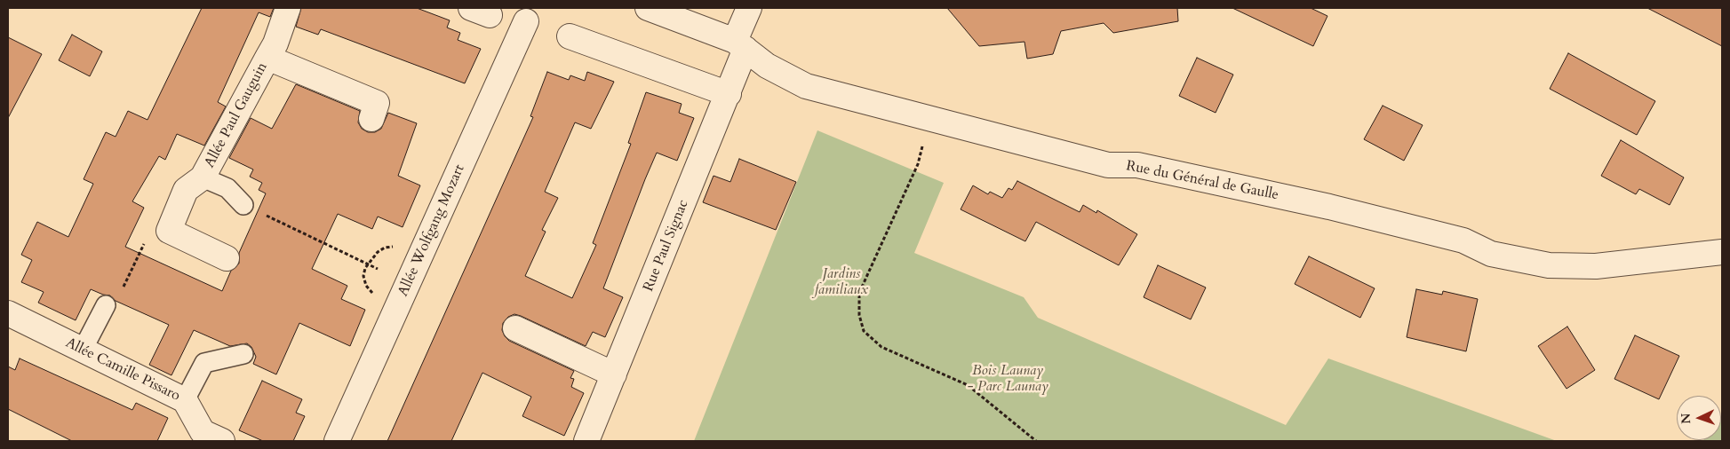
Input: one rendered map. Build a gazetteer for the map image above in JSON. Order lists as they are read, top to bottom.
{
  "streets": {
    "street": [
      "Allée Paul Gauguin",
      "Rue du Général de Gaulle",
      "Allée Wolfgang Mozart",
      "Rue Paul Signac",
      "Allée Camille Pissaro"
    ]
  },
  "crossings": [
    ["Rue du Général de Gaulle", "Rue Paul Signac"]
  ],
  "parks": ["Jardins familiaux", "Bois Launay - Parc Launay"],
  "north": "left"
}
